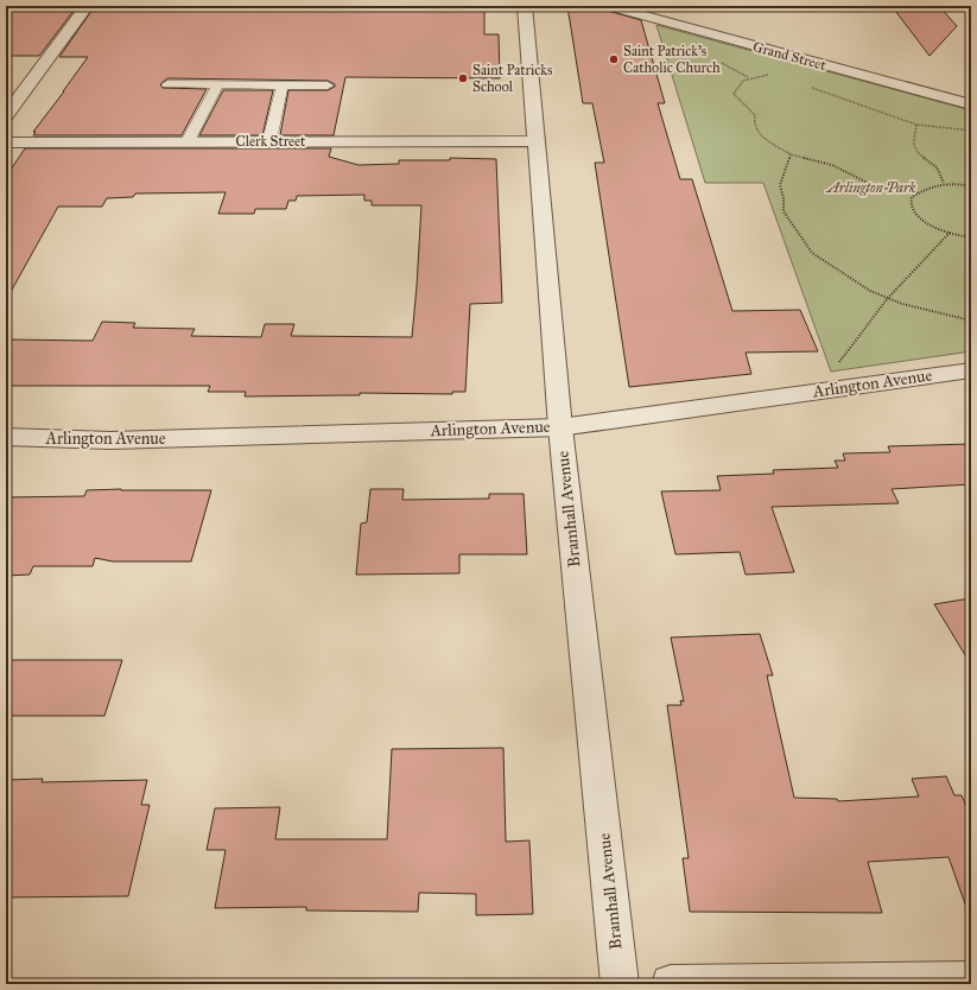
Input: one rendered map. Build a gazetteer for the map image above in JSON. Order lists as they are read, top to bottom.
{
  "streets": {
    "street": [
      "Grand Street",
      "Clerk Street",
      "Arlington Avenue",
      "Bramhall Avenue"
    ]
  },
  "crossings": [
    ["Clerk Street", "Bramhall Avenue"],
    ["Arlington Avenue", "Bramhall Avenue"]
  ],
  "parks": ["Arlington Park"],
  "places": ["Saint Patrick's Catholic Church", "Saint Patricks School"]
}
